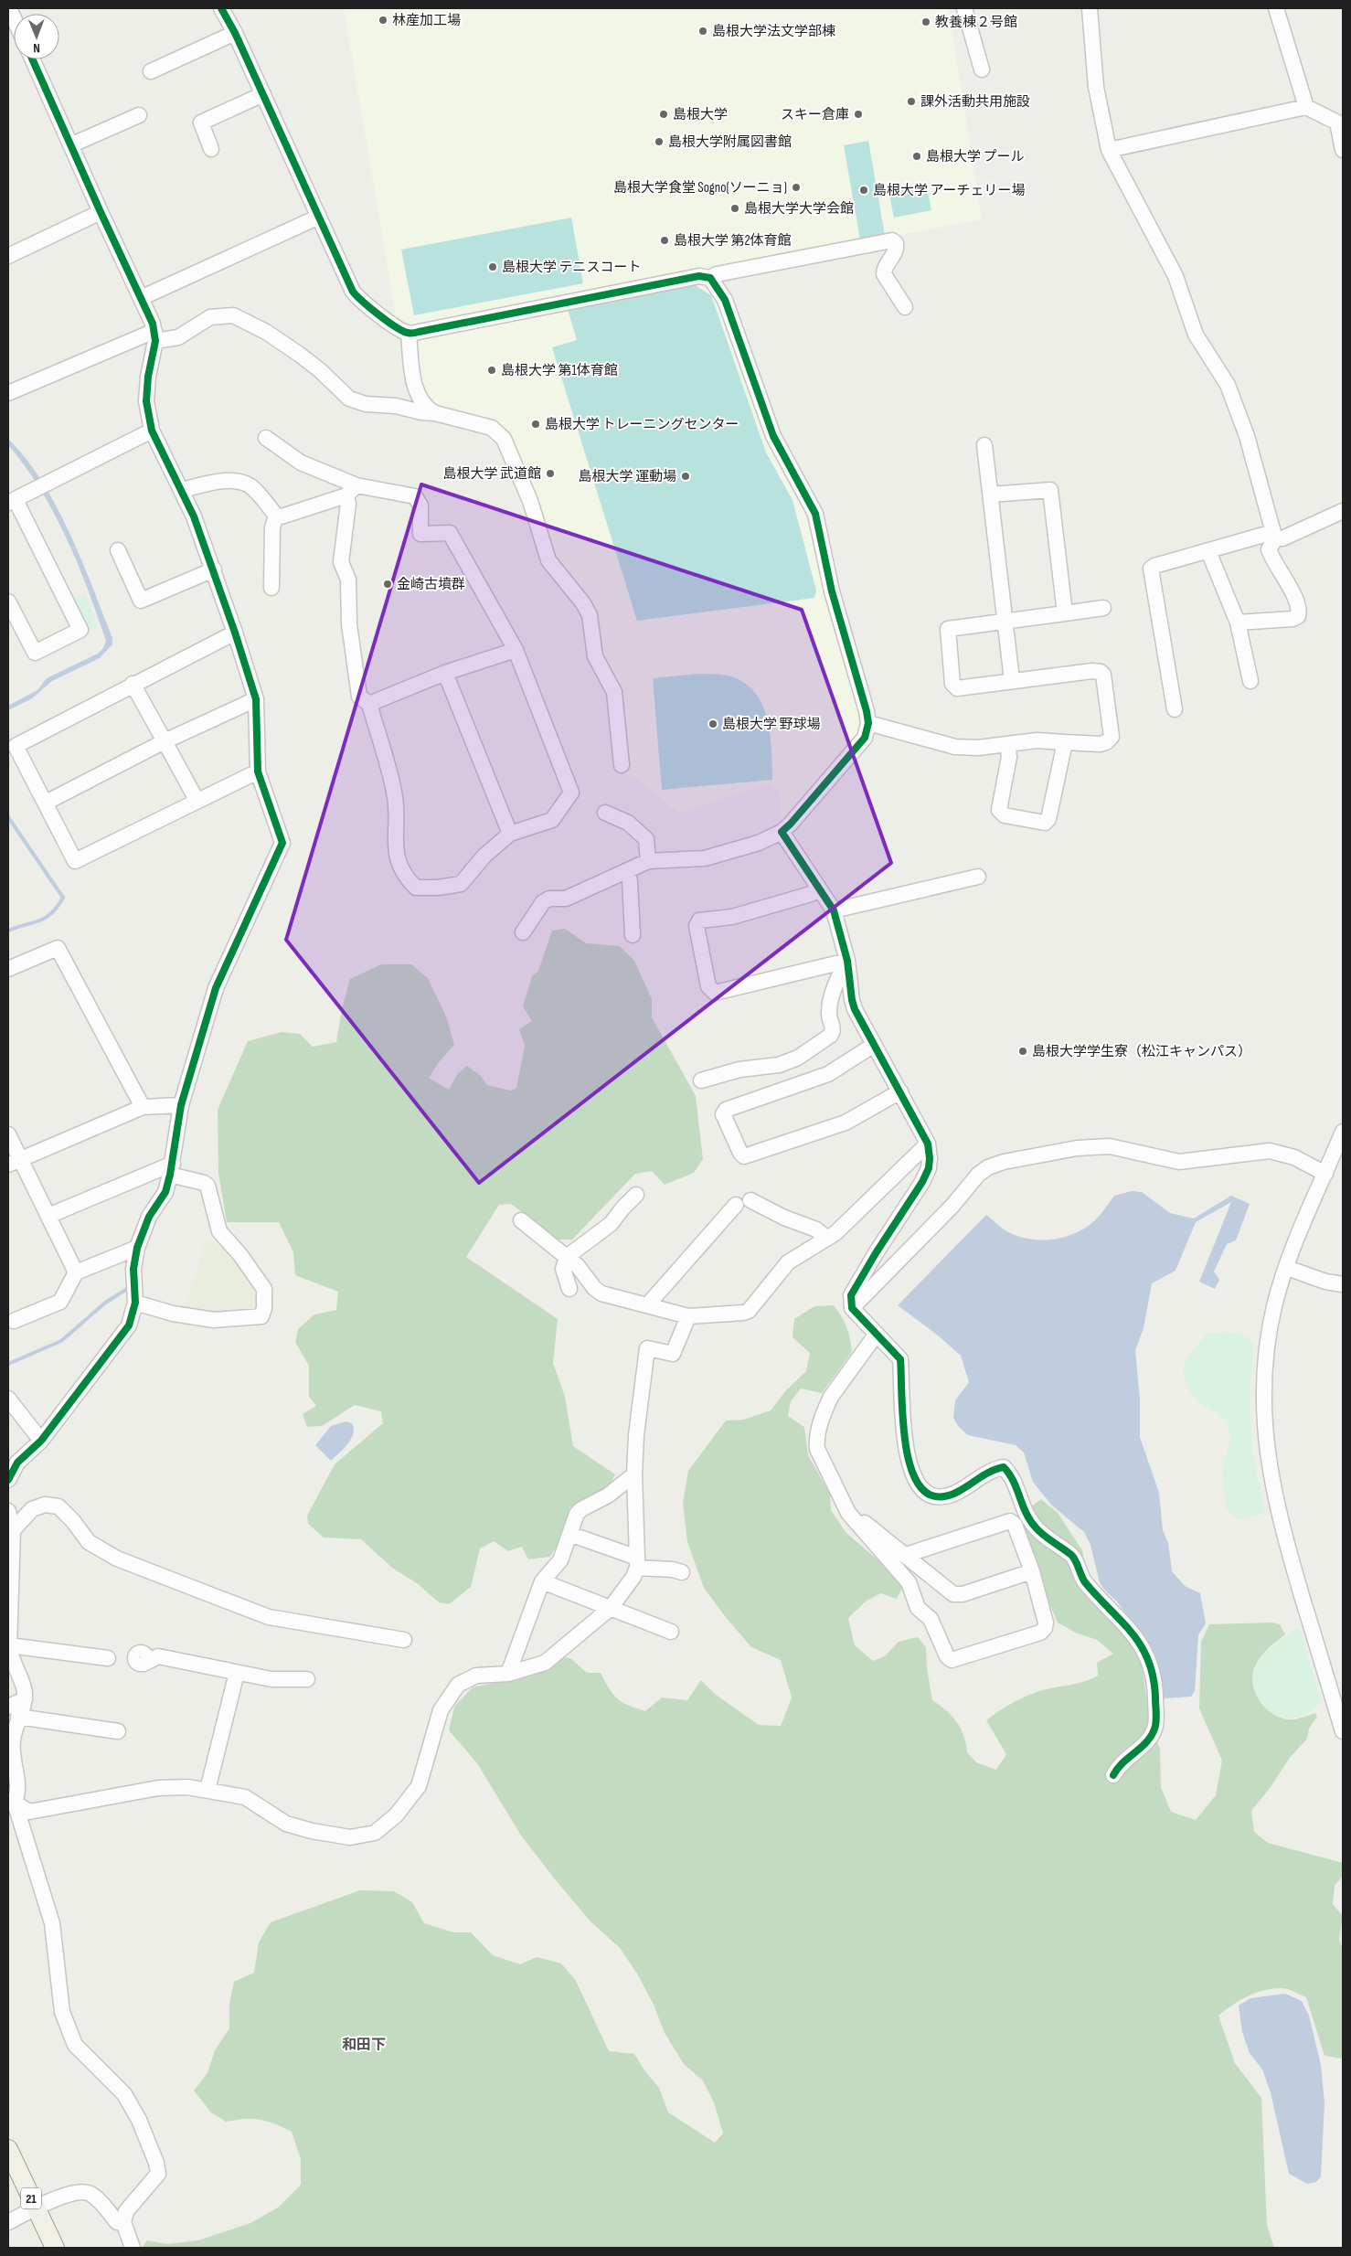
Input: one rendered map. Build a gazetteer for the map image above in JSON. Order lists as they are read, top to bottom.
{
  "streets": {
    "main road": ["21"]
  },
  "districts": ["和田下"],
  "places": [
    "林産加工場",
    "教養棟２号館",
    "島根大学法文学部棟",
    "課外活動共用施設",
    "島根大学",
    "スキー倉庫",
    "島根大学附属図書館",
    "島根大学 プール",
    "島根大学食堂 Sogno(ソーニョ)",
    "島根大学 アーチェリー場",
    "島根大学大学会館",
    "島根大学 第2体育館",
    "島根大学 テニスコート",
    "島根大学 第1体育館",
    "島根大学 トレーニングセンター",
    "島根大学 武道館",
    "島根大学 運動場",
    "金崎古墳群",
    "島根大学 野球場",
    "島根大学学生寮（松江キャンパス）"
  ],
  "north": "bottom"
}
